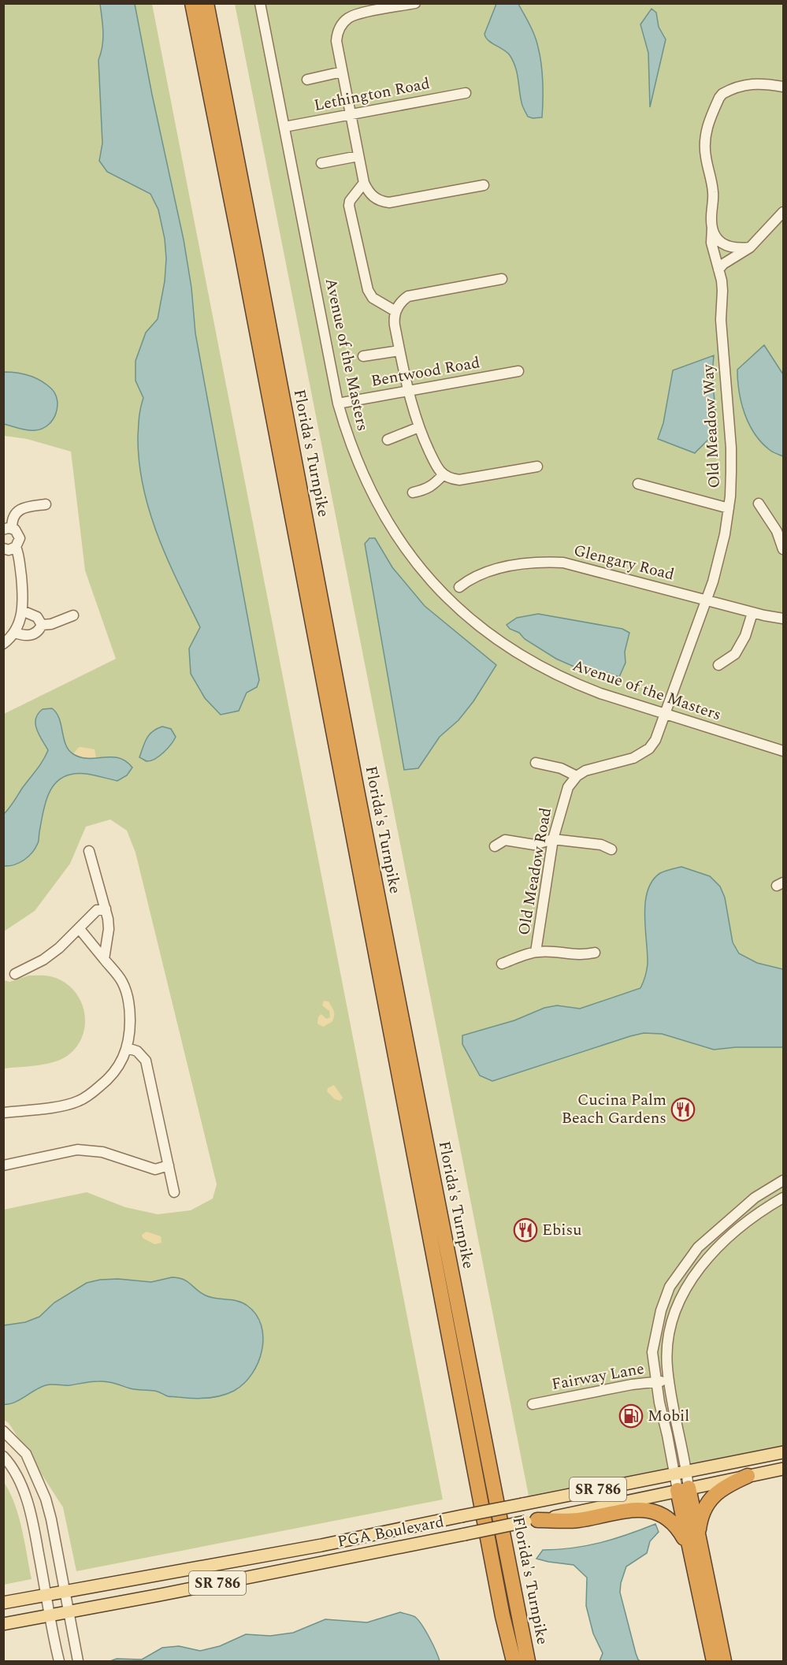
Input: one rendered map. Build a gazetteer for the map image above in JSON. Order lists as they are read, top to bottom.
{
  "streets": {
    "highway": ["Florida's Turnpike"],
    "main road": ["SR 786", "PGA Boulevard"],
    "street": [
      "Lethington Road",
      "Avenue of the Masters",
      "Bentwood Road",
      "Old Meadow Way",
      "Glengary Road",
      "Old Meadow Road",
      "Fairway Lane"
    ]
  },
  "crossings": [
    ["Lethington Road", "Avenue of the Masters"],
    ["Avenue of the Masters", "Bentwood Road"],
    ["Avenue of the Masters", "Old Meadow Way"],
    ["Old Meadow Way", "Glengary Road"]
  ],
  "places": {
    "restaurant": ["Cucina Palm Beach Gardens", "Ebisu"],
    "fuel station": ["Mobil"]
  }
}
